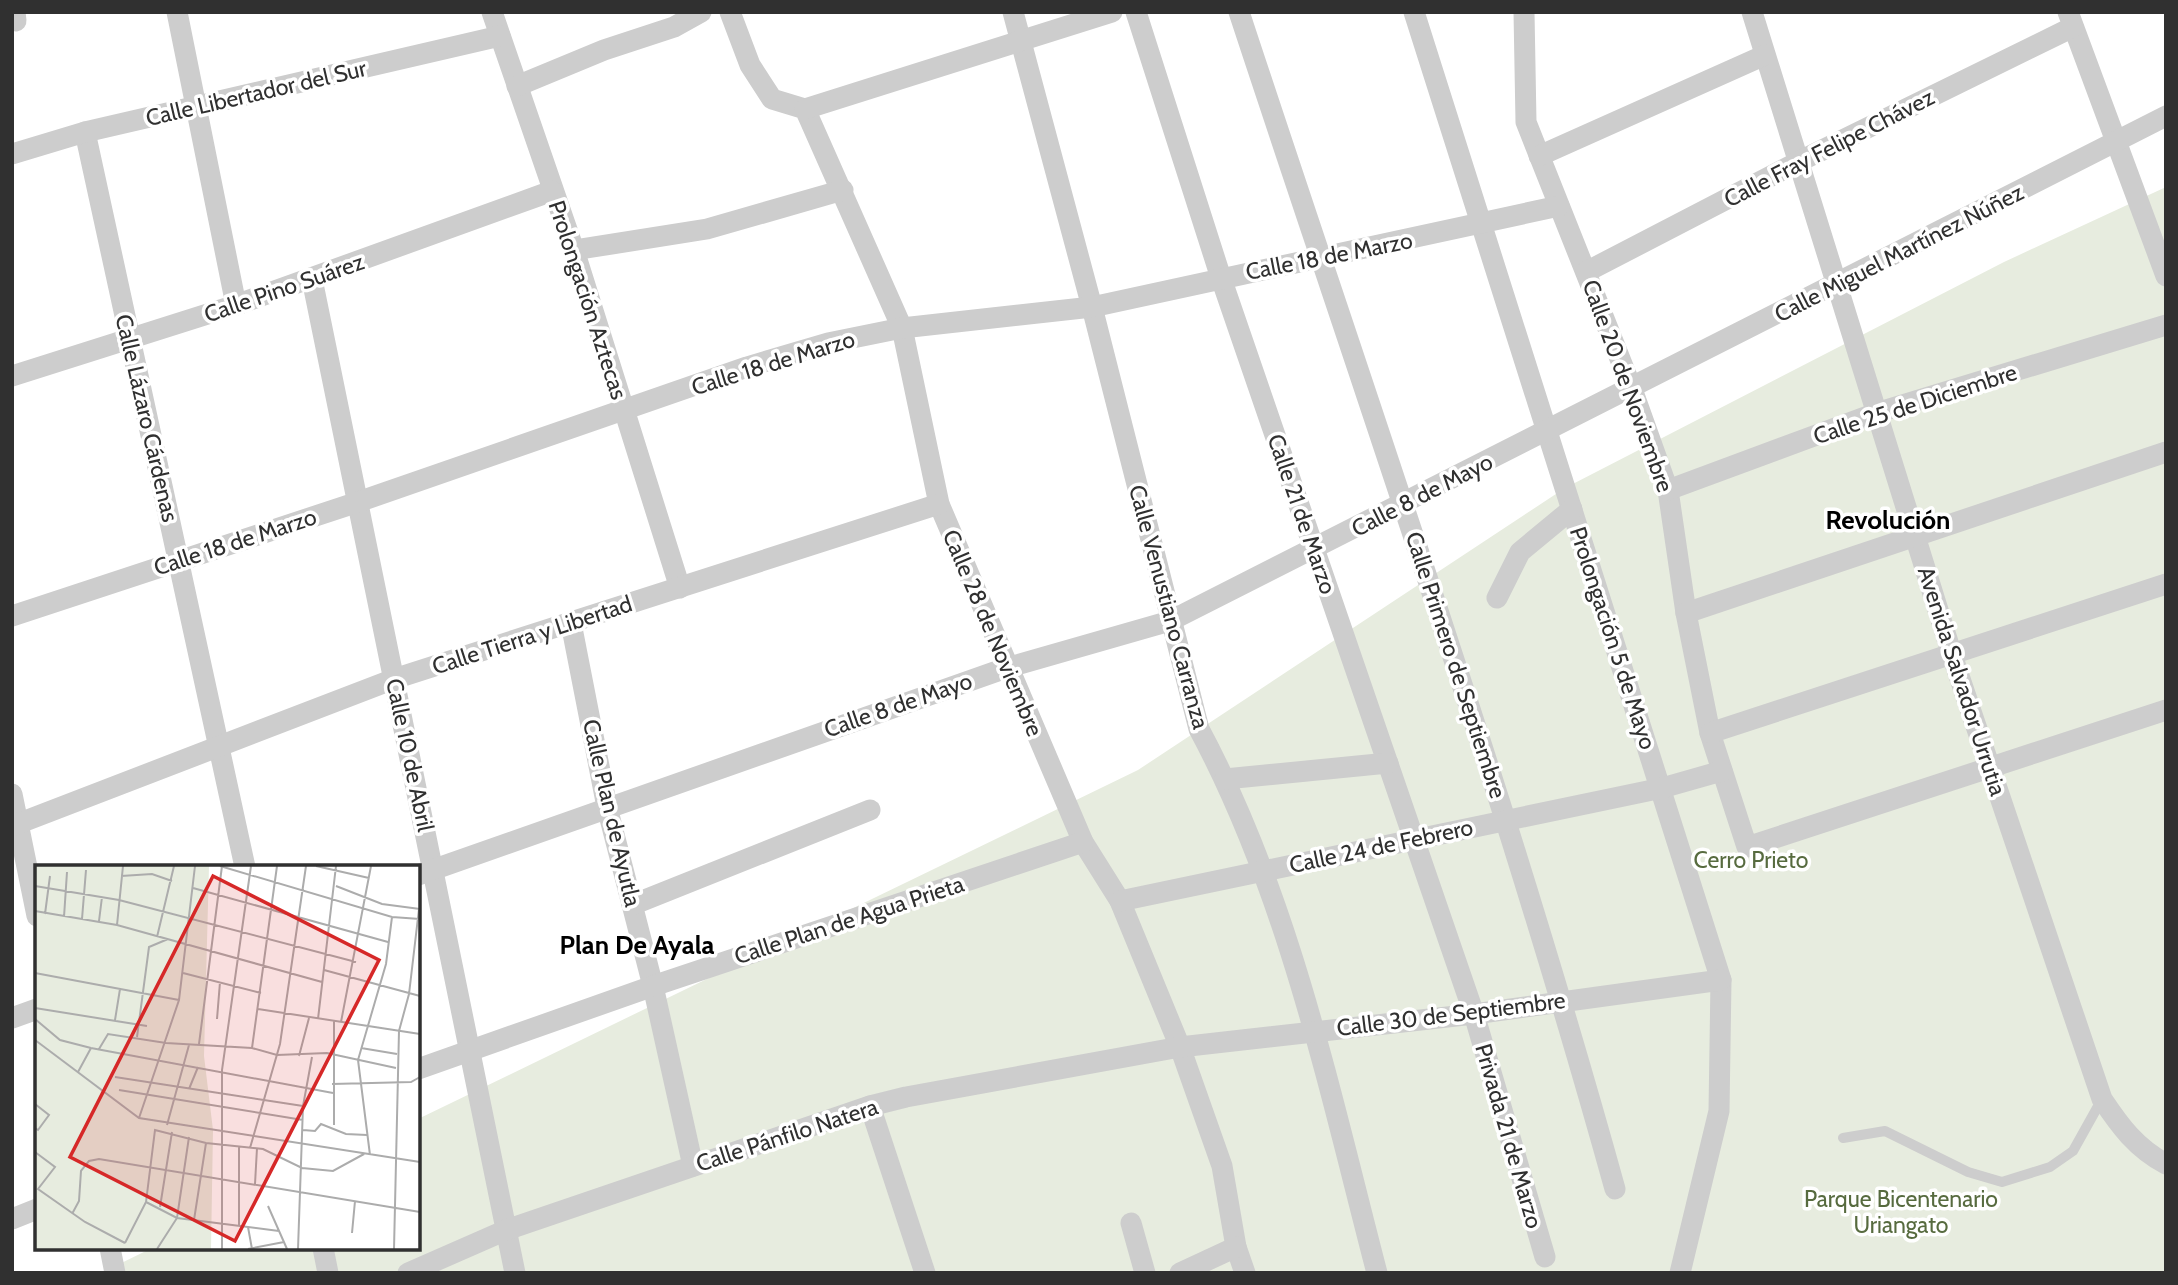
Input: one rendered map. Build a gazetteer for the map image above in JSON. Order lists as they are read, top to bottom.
{
  "streets": {
    "street": [
      "Calle Libertador del Sur",
      "Calle Fray Felipe Chávez",
      "Calle Miguel Martínez Núñez",
      "Calle 18 de Marzo",
      "Calle Pino Suárez",
      "Prolongación Aztecas",
      "Calle 20 de Noviembre",
      "Calle 25 de Diciembre",
      "Calle Lázaro Cárdenas",
      "Calle 8 de Mayo",
      "Calle 21 de Marzo",
      "Calle Venustiano Carranza",
      "Calle 28 de Noviembre",
      "Calle Tierra y Libertad",
      "Prolongación 5 de Mayo",
      "Calle Primero de Septiembre",
      "Avenida Salvador Urrutia",
      "Calle 10 de Abril",
      "Calle Plan de Ayutla",
      "Calle 24 de Febrero",
      "Calle Plan de Agua Prieta",
      "Calle 30 de Septiembre",
      "Calle Pánfilo Natera",
      "Privada 21 de Marzo"
    ]
  },
  "crossings": [
    ["Calle Libertador del Sur", "Prolongación Aztecas"],
    ["Calle Libertador del Sur", "Calle Lázaro Cárdenas"],
    ["Calle Fray Felipe Chávez", "Calle 20 de Noviembre"],
    ["Calle Fray Felipe Chávez", "Avenida Salvador Urrutia"],
    ["Calle Miguel Martínez Núñez", "Calle 20 de Noviembre"],
    ["Calle Miguel Martínez Núñez", "Calle 8 de Mayo"],
    ["Calle Miguel Martínez Núñez", "Avenida Salvador Urrutia"],
    ["Calle 18 de Marzo", "Prolongación Aztecas"],
    ["Calle 18 de Marzo", "Calle 20 de Noviembre"],
    ["Calle 18 de Marzo", "Calle Lázaro Cárdenas"],
    ["Calle 18 de Marzo", "Calle 21 de Marzo"],
    ["Calle 18 de Marzo", "Calle Venustiano Carranza"],
    ["Calle 18 de Marzo", "Calle 28 de Noviembre"],
    ["Calle 18 de Marzo", "Prolongación 5 de Mayo"],
    ["Calle 18 de Marzo", "Calle Primero de Septiembre"],
    ["Calle 18 de Marzo", "Calle 10 de Abril"],
    ["Calle Pino Suárez", "Prolongación Aztecas"],
    ["Calle Pino Suárez", "Calle Lázaro Cárdenas"],
    ["Calle Pino Suárez", "Calle 10 de Abril"],
    ["Prolongación Aztecas", "Calle Tierra y Libertad"],
    ["Calle 20 de Noviembre", "Calle 25 de Diciembre"],
    ["Calle 20 de Noviembre", "Calle 8 de Mayo"],
    ["Calle 20 de Noviembre", "Avenida Salvador Urrutia"],
    ["Calle 20 de Noviembre", "Calle 24 de Febrero"],
    ["Calle 25 de Diciembre", "Avenida Salvador Urrutia"],
    ["Calle Lázaro Cárdenas", "Calle Tierra y Libertad"],
    ["Calle 8 de Mayo", "Calle 21 de Marzo"],
    ["Calle 8 de Mayo", "Calle Venustiano Carranza"],
    ["Calle 8 de Mayo", "Calle 28 de Noviembre"],
    ["Calle 8 de Mayo", "Prolongación 5 de Mayo"],
    ["Calle 8 de Mayo", "Calle Primero de Septiembre"],
    ["Calle 8 de Mayo", "Calle 10 de Abril"],
    ["Calle 8 de Mayo", "Calle Plan de Ayutla"],
    ["Calle 21 de Marzo", "Calle 24 de Febrero"],
    ["Calle 21 de Marzo", "Calle 30 de Septiembre"],
    ["Calle 21 de Marzo", "Privada 21 de Marzo"],
    ["Calle Venustiano Carranza", "Calle 24 de Febrero"],
    ["Calle Venustiano Carranza", "Calle 30 de Septiembre"],
    ["Calle 28 de Noviembre", "Calle Tierra y Libertad"],
    ["Calle 28 de Noviembre", "Calle 24 de Febrero"],
    ["Calle 28 de Noviembre", "Calle Plan de Agua Prieta"],
    ["Calle 28 de Noviembre", "Calle 30 de Septiembre"],
    ["Calle 28 de Noviembre", "Calle Pánfilo Natera"],
    ["Calle Tierra y Libertad", "Calle 10 de Abril"],
    ["Calle Tierra y Libertad", "Calle Plan de Ayutla"],
    ["Prolongación 5 de Mayo", "Calle 24 de Febrero"],
    ["Prolongación 5 de Mayo", "Calle 30 de Septiembre"],
    ["Calle Primero de Septiembre", "Calle 24 de Febrero"],
    ["Calle Primero de Septiembre", "Calle 30 de Septiembre"],
    ["Calle 10 de Abril", "Calle Plan de Agua Prieta"],
    ["Calle 10 de Abril", "Calle Pánfilo Natera"],
    ["Calle Plan de Ayutla", "Calle Plan de Agua Prieta"],
    ["Calle Plan de Ayutla", "Calle Pánfilo Natera"],
    ["Calle 30 de Septiembre", "Calle Pánfilo Natera"],
    ["Calle 30 de Septiembre", "Privada 21 de Marzo"]
  ],
  "districts": ["Revolución", "Plan De Ayala"],
  "parks": ["Cerro Prieto", "Parque Bicentenario Uriangato"]
}
